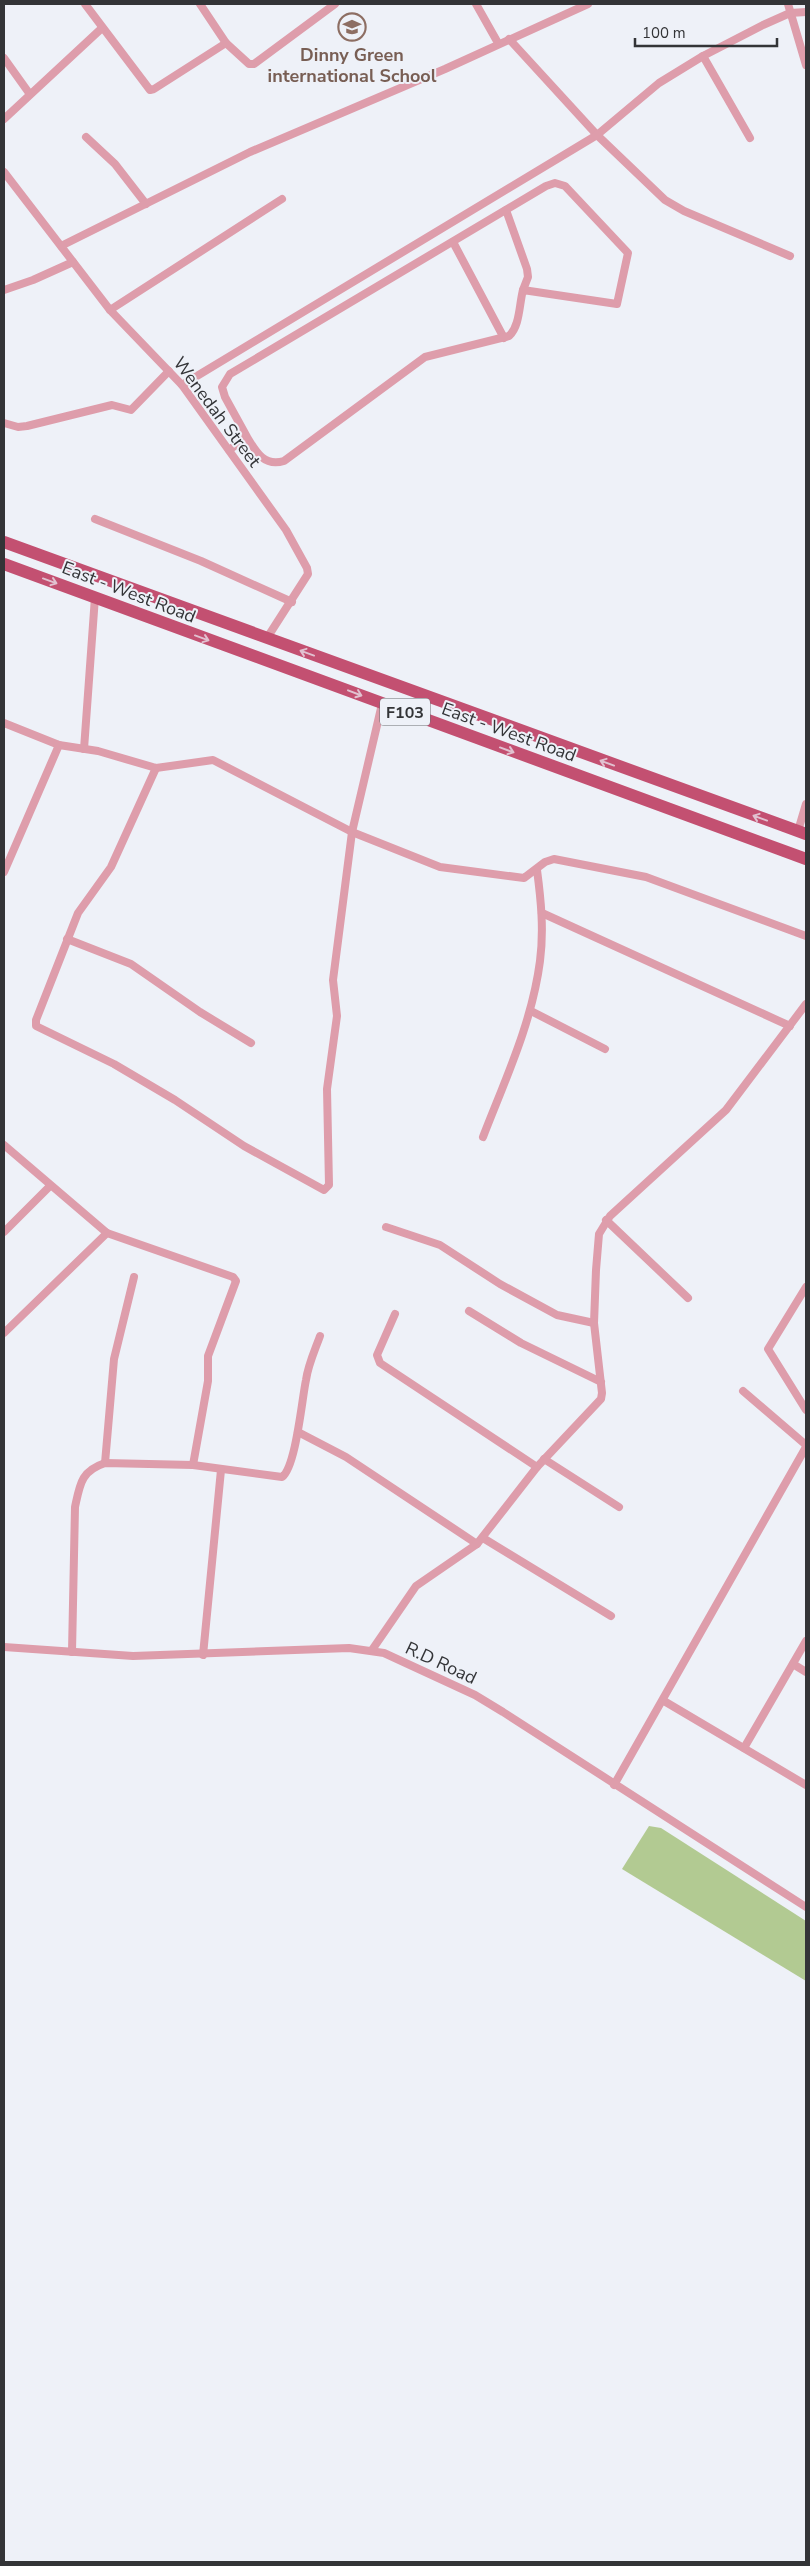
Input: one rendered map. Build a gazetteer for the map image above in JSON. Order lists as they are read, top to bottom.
{
  "streets": {
    "main road": ["East - West Road", "F103"],
    "street": ["Wenedah Street", "R.D Road"]
  },
  "crossings": [
    ["Wenedah Street", "East - West Road"]
  ],
  "places": {
    "school or university": ["Dinny Green international School"]
  },
  "scale_bar": "100 m"
}
